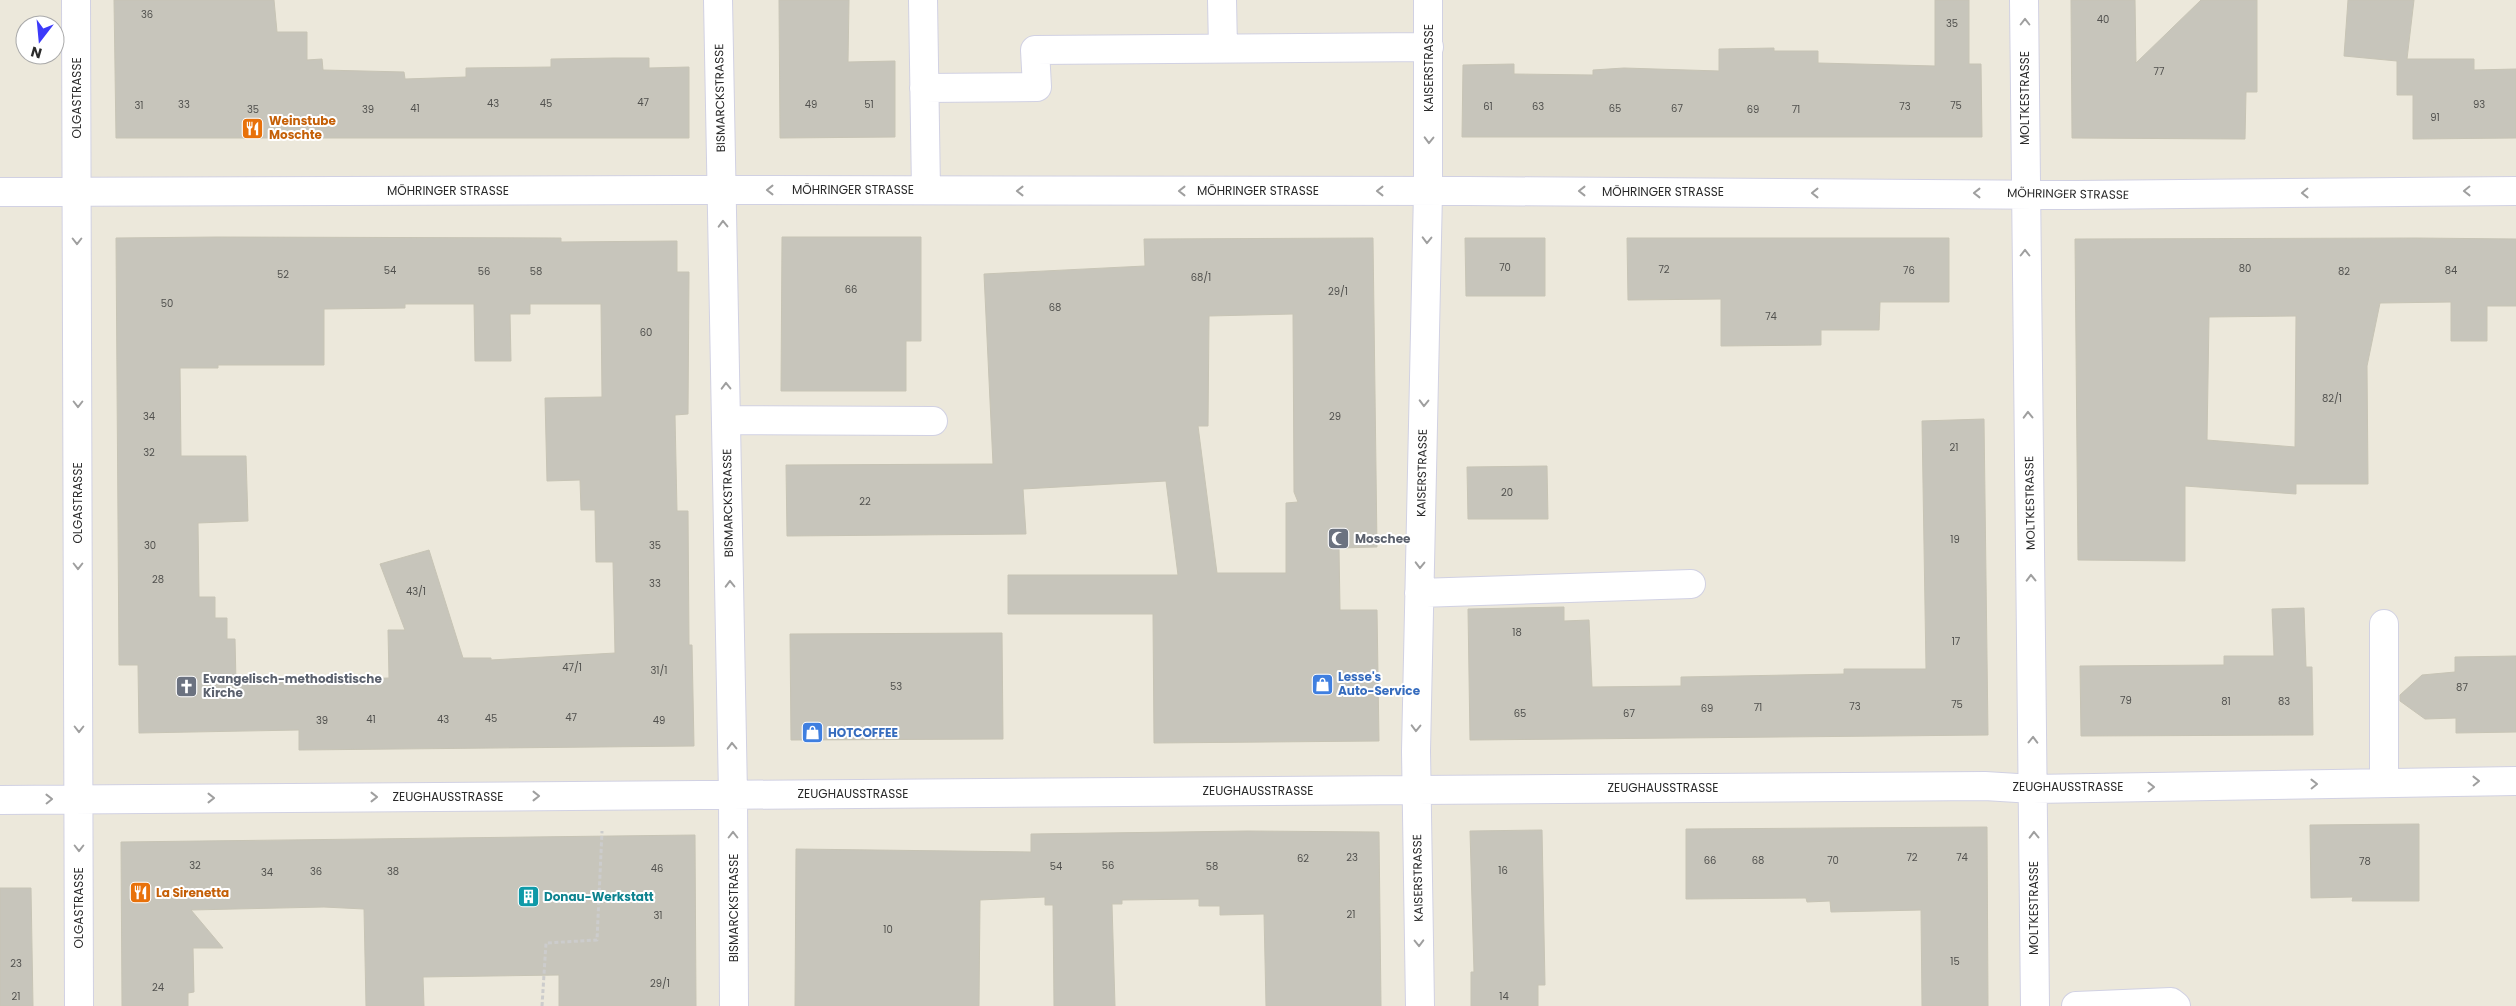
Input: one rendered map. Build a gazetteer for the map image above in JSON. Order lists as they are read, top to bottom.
{
  "streets": {
    "street": [
      "KAISERSTRASSE",
      "OLGASTRASSE",
      "BISMARCKSTRASSE",
      "MOLTKESTRASSE",
      "MÖHRINGER STRASSE",
      "ZEUGHAUSSTRASSE"
    ]
  },
  "crossings": [
    ["KAISERSTRASSE", "MÖHRINGER STRASSE"],
    ["KAISERSTRASSE", "ZEUGHAUSSTRASSE"],
    ["OLGASTRASSE", "MÖHRINGER STRASSE"],
    ["OLGASTRASSE", "ZEUGHAUSSTRASSE"],
    ["BISMARCKSTRASSE", "MÖHRINGER STRASSE"],
    ["BISMARCKSTRASSE", "ZEUGHAUSSTRASSE"],
    ["MOLTKESTRASSE", "MÖHRINGER STRASSE"],
    ["MOLTKESTRASSE", "ZEUGHAUSSTRASSE"]
  ],
  "one_way": [
    "KAISERSTRASSE",
    "OLGASTRASSE",
    "BISMARCKSTRASSE",
    "MOLTKESTRASSE",
    "MÖHRINGER STRASSE",
    "ZEUGHAUSSTRASSE"
  ],
  "places": {
    "restaurant": ["Weinstube Moschte", "La Sirenetta"],
    "mosque": ["Moschee"],
    "shop": ["Lesse's Auto-Service", "HOTCOFFEE"],
    "church": ["Evangelisch-methodistische Kirche"],
    "building": ["Donau-Werkstatt"]
  },
  "house_numbers": [
    "36",
    "40",
    "35",
    "77",
    "47",
    "43",
    "45",
    "33",
    "49",
    "51",
    "93",
    "31",
    "75",
    "61",
    "63",
    "73",
    "41",
    "65",
    "67",
    "35",
    "39",
    "69",
    "71",
    "91",
    "70",
    "80",
    "72",
    "54",
    "76",
    "84",
    "56",
    "58",
    "82",
    "52",
    "68/1",
    "66",
    "29/1",
    "50",
    "68",
    "74",
    "60",
    "82/1",
    "34",
    "29",
    "21",
    "32",
    "20",
    "22",
    "19",
    "30",
    "35",
    "28",
    "33",
    "43/1",
    "18",
    "17",
    "47/1",
    "31/1",
    "53",
    "87",
    "79",
    "81",
    "83",
    "75",
    "73",
    "71",
    "69",
    "65",
    "67",
    "47",
    "45",
    "41",
    "43",
    "39",
    "49",
    "23",
    "72",
    "74",
    "62",
    "66",
    "68",
    "70",
    "78",
    "32",
    "56",
    "54",
    "58",
    "46",
    "16",
    "36",
    "38",
    "34",
    "21",
    "31",
    "10",
    "15",
    "23",
    "29/1",
    "24",
    "21",
    "14"
  ],
  "north": "bottom"
}
